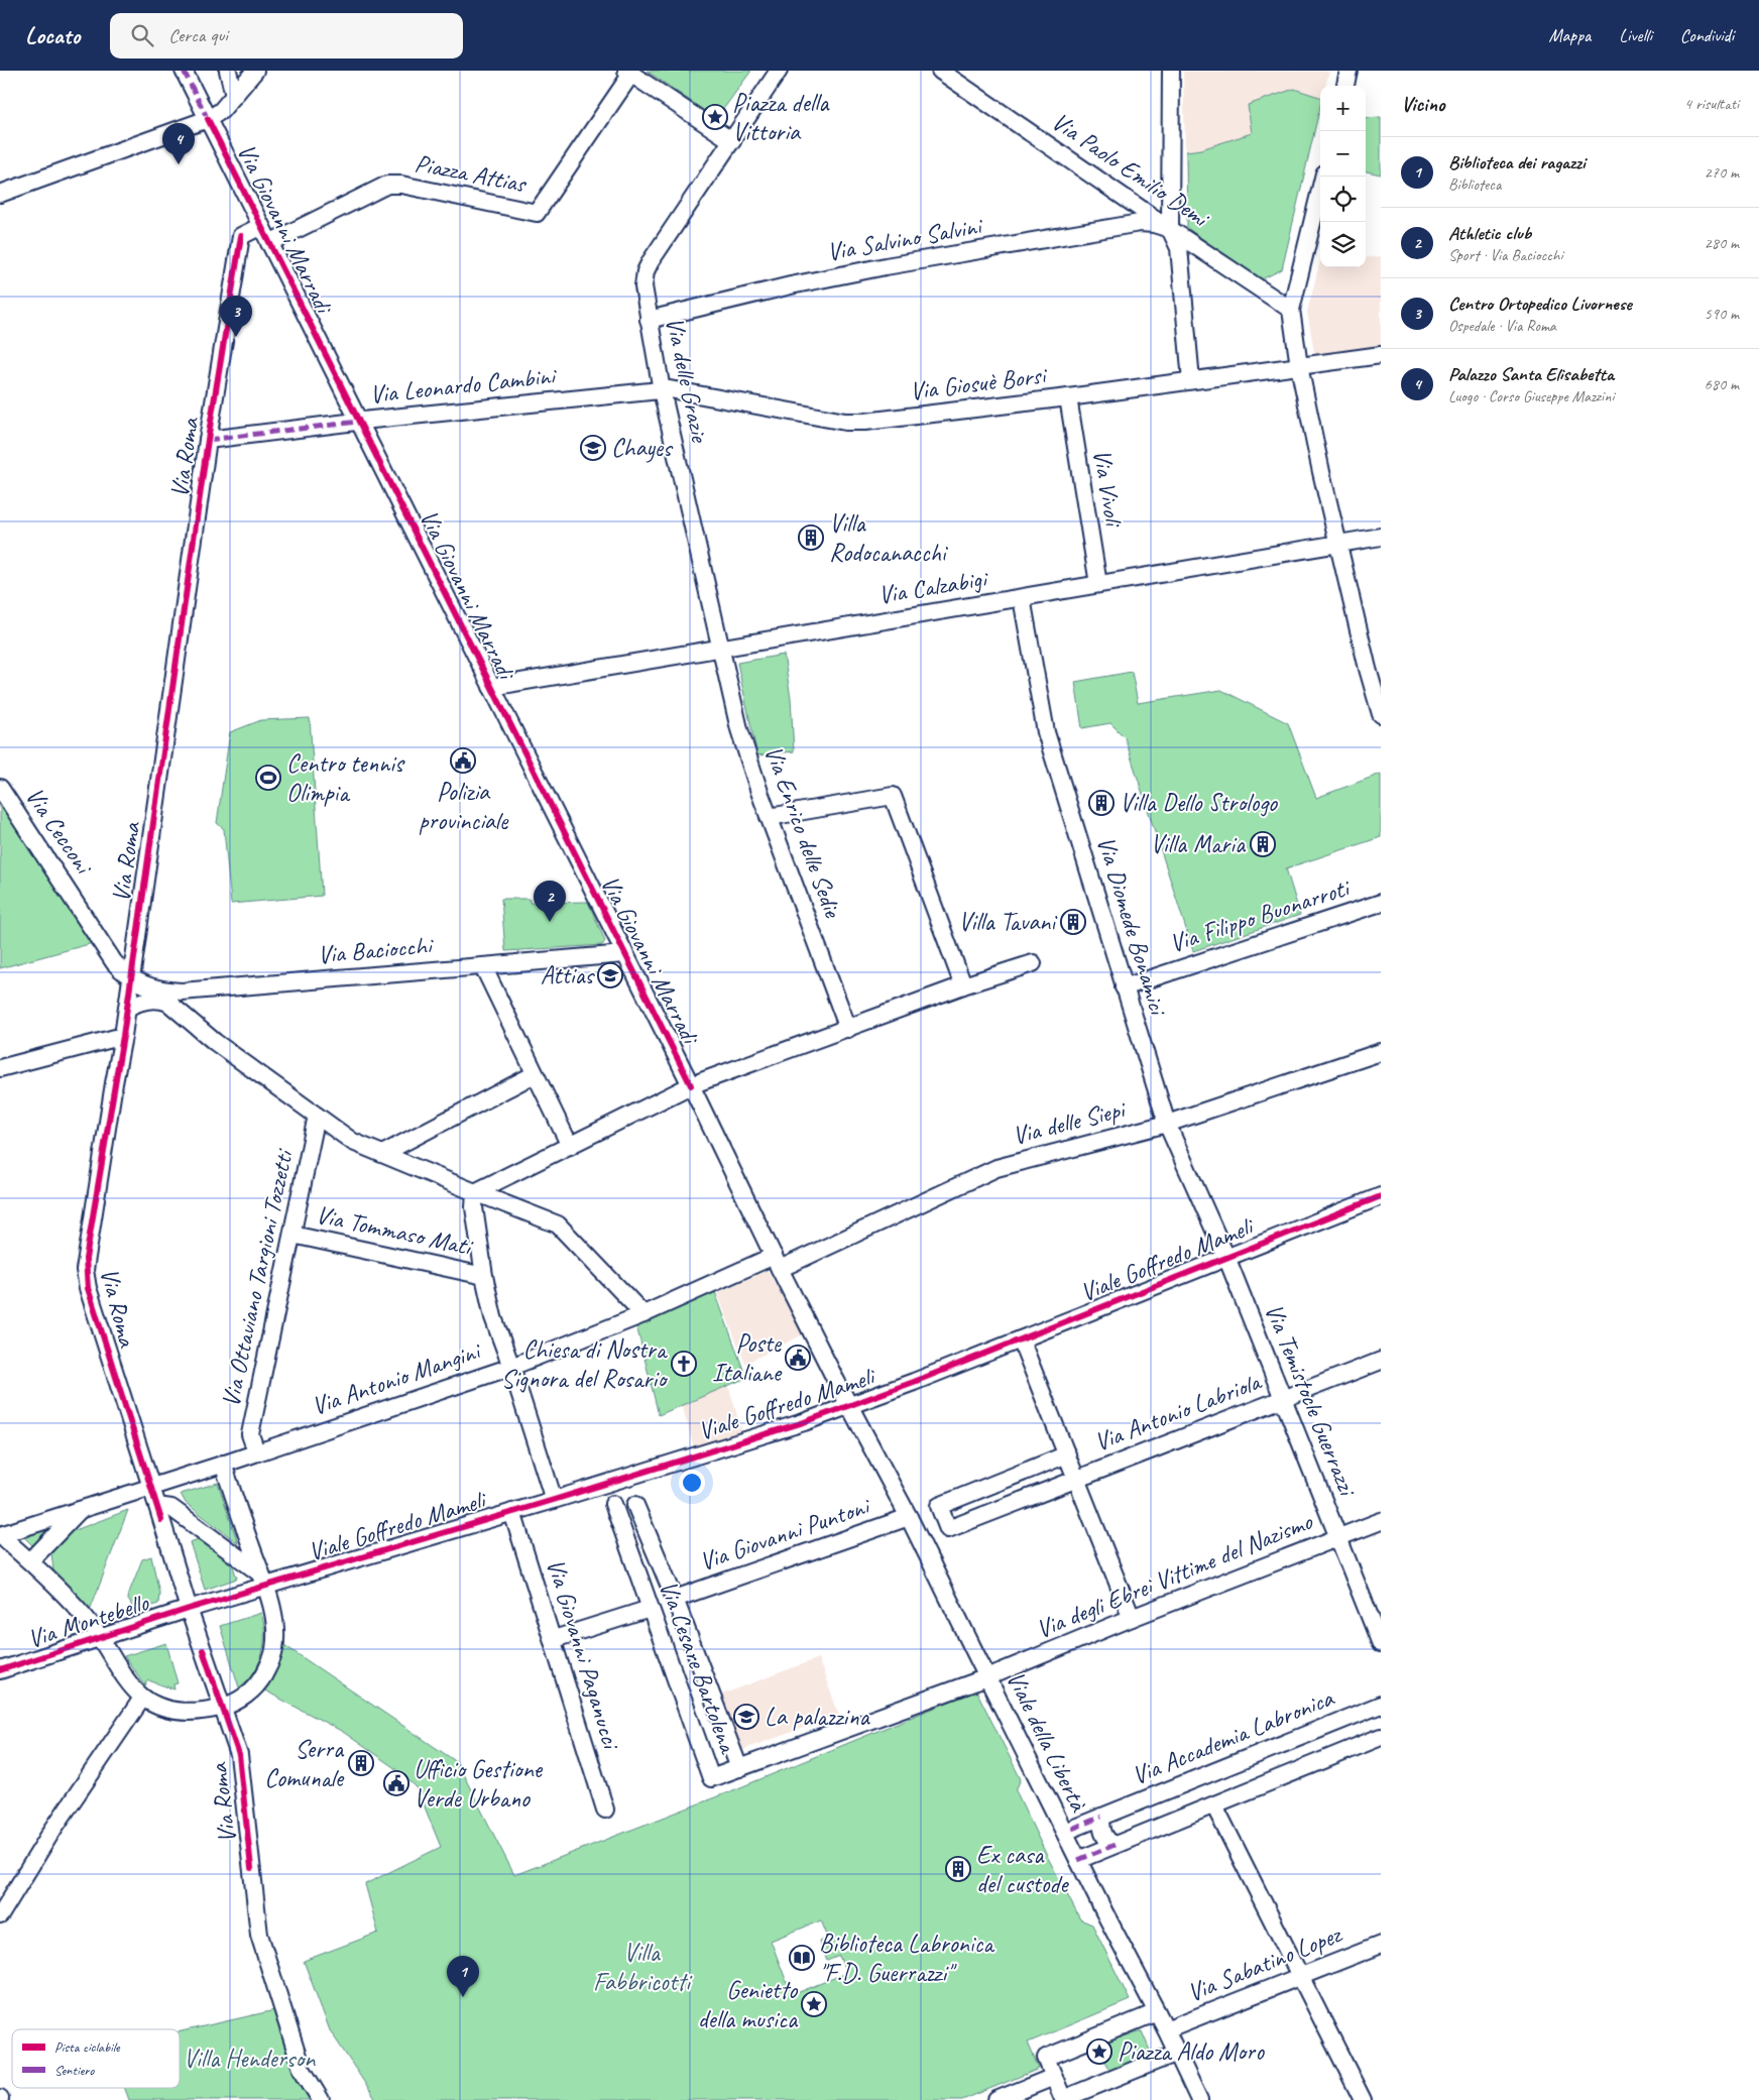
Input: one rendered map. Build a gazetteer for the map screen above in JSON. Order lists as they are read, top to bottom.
{
  "streets": {
    "street": [
      "Via Paolo Emilio Demi",
      "Piazza Attias",
      "Via Giovanni Marradi",
      "Via Salvino Salvini",
      "Via delle Grazie",
      "Via Giosuè Borsi",
      "Via Leonardo Cambini",
      "Via Roma",
      "Via Vivoli",
      "Via Calzabigi",
      "Via Cecconi",
      "Via Enrico delle Sedie",
      "Via Filippo Buonarroti",
      "Via Diomede Bonamici",
      "Via Baciocchi",
      "Via delle Siepi",
      "Via Tommaso Mati",
      "Viale Goffredo Mameli",
      "Via Ottaviano Targioni Tozzetti",
      "Via Antonio Mangini",
      "Via Temistocle Guerrazzi",
      "Via Antonio Labriola",
      "Via Giovanni Puntoni",
      "Via degli Ebrei Vittime del Nazismo",
      "Via Montebello",
      "Via Giovanni Paganucci",
      "Via Cesare Bartolena",
      "Via Accademia Labronica",
      "Viale della Libertà",
      "Via Sabatino Lopez"
    ]
  },
  "crossings": [
    ["Via Paolo Emilio Demi", "Via Salvino Salvini"],
    ["Piazza Attias", "Via Giovanni Marradi"],
    ["Via Giovanni Marradi", "Via Leonardo Cambini"],
    ["Via Giovanni Marradi", "Via Roma"],
    ["Via Giovanni Marradi", "Via Calzabigi"],
    ["Via Giovanni Marradi", "Via Baciocchi"],
    ["Via Giovanni Marradi", "Via delle Siepi"],
    ["Via Giovanni Marradi", "Viale Goffredo Mameli"],
    ["Via Giovanni Marradi", "Via Antonio Mangini"],
    ["Via Giovanni Marradi", "Viale della Libertà"],
    ["Via Salvino Salvini", "Via delle Grazie"],
    ["Via delle Grazie", "Via Giosuè Borsi"],
    ["Via delle Grazie", "Via Leonardo Cambini"],
    ["Via delle Grazie", "Via Calzabigi"],
    ["Via delle Grazie", "Via Enrico delle Sedie"],
    ["Via Giosuè Borsi", "Via Leonardo Cambini"],
    ["Via Giosuè Borsi", "Via Vivoli"],
    ["Via Leonardo Cambini", "Via Roma"],
    ["Via Roma", "Via Cecconi"],
    ["Via Roma", "Via Baciocchi"],
    ["Via Roma", "Viale Goffredo Mameli"],
    ["Via Roma", "Via Antonio Mangini"],
    ["Via Roma", "Via Montebello"],
    ["Via Vivoli", "Via Calzabigi"],
    ["Via Calzabigi", "Via Enrico delle Sedie"],
    ["Via Calzabigi", "Via Diomede Bonamici"],
    ["Via Cecconi", "Via Baciocchi"],
    ["Via Filippo Buonarroti", "Via Diomede Bonamici"],
    ["Via Diomede Bonamici", "Via delle Siepi"],
    ["Via Diomede Bonamici", "Viale Goffredo Mameli"],
    ["Via Diomede Bonamici", "Via Temistocle Guerrazzi"],
    ["Via delle Siepi", "Via Antonio Mangini"],
    ["Via Tommaso Mati", "Via Ottaviano Targioni Tozzetti"],
    ["Viale Goffredo Mameli", "Via Temistocle Guerrazzi"],
    ["Viale Goffredo Mameli", "Via Montebello"],
    ["Viale Goffredo Mameli", "Via Giovanni Paganucci"],
    ["Viale Goffredo Mameli", "Viale della Libertà"],
    ["Via Ottaviano Targioni Tozzetti", "Via Antonio Mangini"],
    ["Via Temistocle Guerrazzi", "Via Antonio Labriola"],
    ["Via Temistocle Guerrazzi", "Via degli Ebrei Vittime del Nazismo"],
    ["Via Giovanni Puntoni", "Via Cesare Bartolena"],
    ["Via Giovanni Puntoni", "Viale della Libertà"],
    ["Via degli Ebrei Vittime del Nazismo", "Via Cesare Bartolena"],
    ["Via degli Ebrei Vittime del Nazismo", "Viale della Libertà"],
    ["Viale della Libertà", "Via Sabatino Lopez"]
  ],
  "parks": ["Villa Fabbricotti", "Villa Henderson"],
  "places": {
    "place": ["Piazza della Vittoria", "Genietto della musica", "Piazza Aldo Moro"],
    "school or university": ["Chayes", "Attias", "La palazzina"],
    "building": [
      "Villa Rodocanacchi",
      "Villa Dello Strologo",
      "Villa Maria",
      "Villa Tavani",
      "Serra Comunale",
      "Ex casa del custode"
    ],
    "public building": ["Polizia provinciale", "Poste Italiane", "Ufficio Gestione Verde Urbano"],
    "sports": ["Centro tennis Olimpia"],
    "church": ["Chiesa di Nostra Signora del Rosario"],
    "library": ["Biblioteca Labronica \"F.D. Guerrazzi\""]
  },
  "legend": ["Pista ciclabile", "Sentiero"],
  "page": {
    "header": "Locato",
    "search": "Cerca qui",
    "nav": ["Mappa", "Livelli", "Condividi"],
    "heading": ["Vicino", "4 risultati"],
    "map_buttons": ["+", "−"],
    "pins": [
      "4",
      "3",
      "2",
      "1"
    ],
    "list": [
      {
        "mark": "1",
        "name": "Biblioteca dei ragazzi",
        "note": "Biblioteca",
        "value": "270 m"
      },
      {
        "mark": "2",
        "name": "Athletic club",
        "note": "Sport · Via Baciocchi",
        "value": "280 m"
      },
      {
        "mark": "3",
        "name": "Centro Ortopedico Livornese",
        "note": "Ospedale · Via Roma",
        "value": "590 m"
      },
      {
        "mark": "4",
        "name": "Palazzo Santa Elisabetta",
        "note": "Luogo · Corso Giuseppe Mazzini",
        "value": "680 m"
      }
    ]
  }
}
